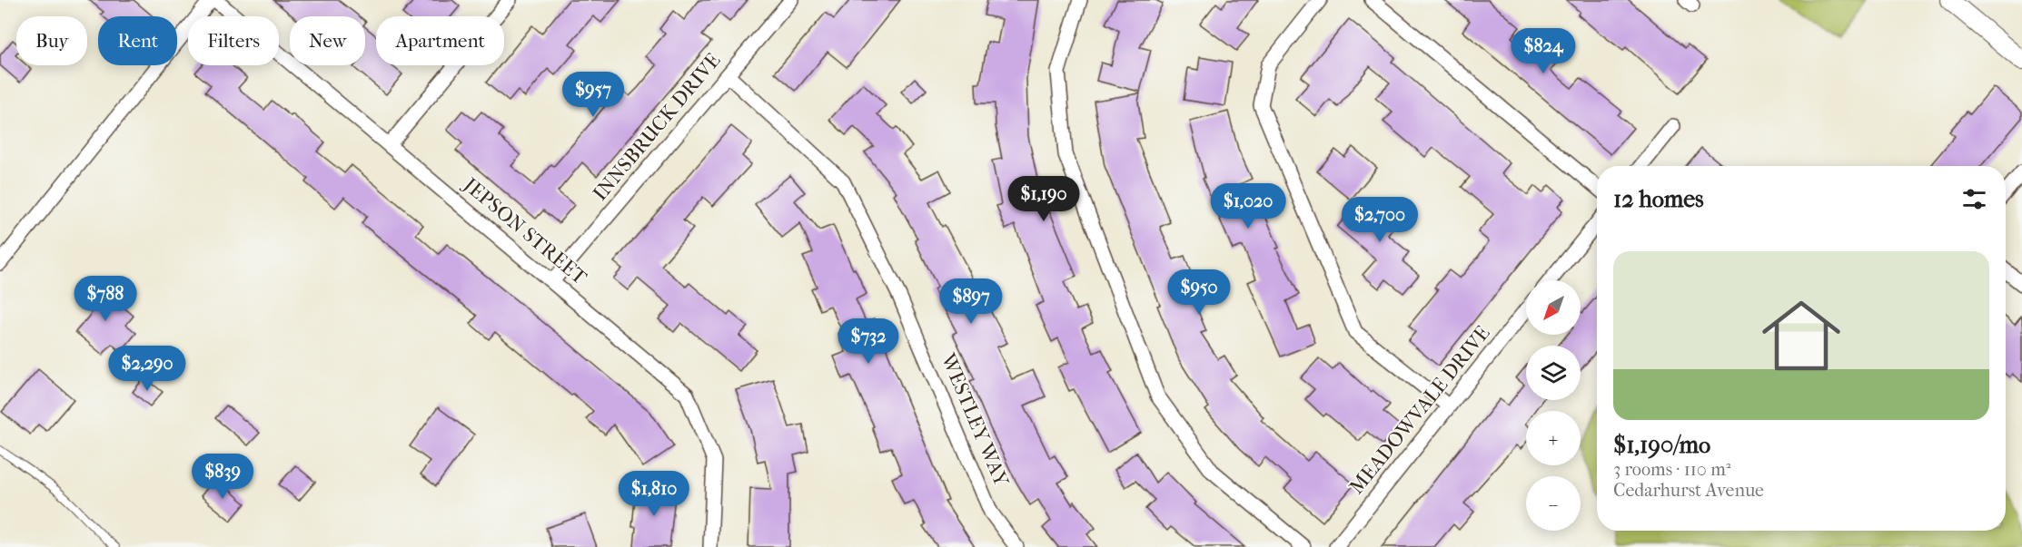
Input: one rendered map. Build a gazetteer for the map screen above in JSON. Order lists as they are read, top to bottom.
{
  "streets": {
    "street": [
      "INNSBRUCK DRIVE",
      "JEPSON STREET",
      "MEADOWVALE DRIVE",
      "WESTLEY WAY"
    ]
  },
  "crossings": [
    ["INNSBRUCK DRIVE", "JEPSON STREET"],
    ["INNSBRUCK DRIVE", "WESTLEY WAY"]
  ],
  "north": "bottom left",
  "page": {
    "chip": [
      "Buy",
      "Rent",
      "Filters",
      "New",
      "Apartment"
    ],
    "price": [
      "$824",
      "$957",
      "$1,190",
      "$1,020",
      "$2,700",
      "$950",
      "$788",
      "$897",
      "$732",
      "$2,290",
      "$839",
      "$1,810"
    ],
    "heading": "12 homes",
    "list": [
      {
        "name": "$1,190/mo",
        "note": "3 rooms · 110 m² · Cedarhurst Avenue"
      }
    ],
    "map_buttons": ["+", "−"]
  }
}
